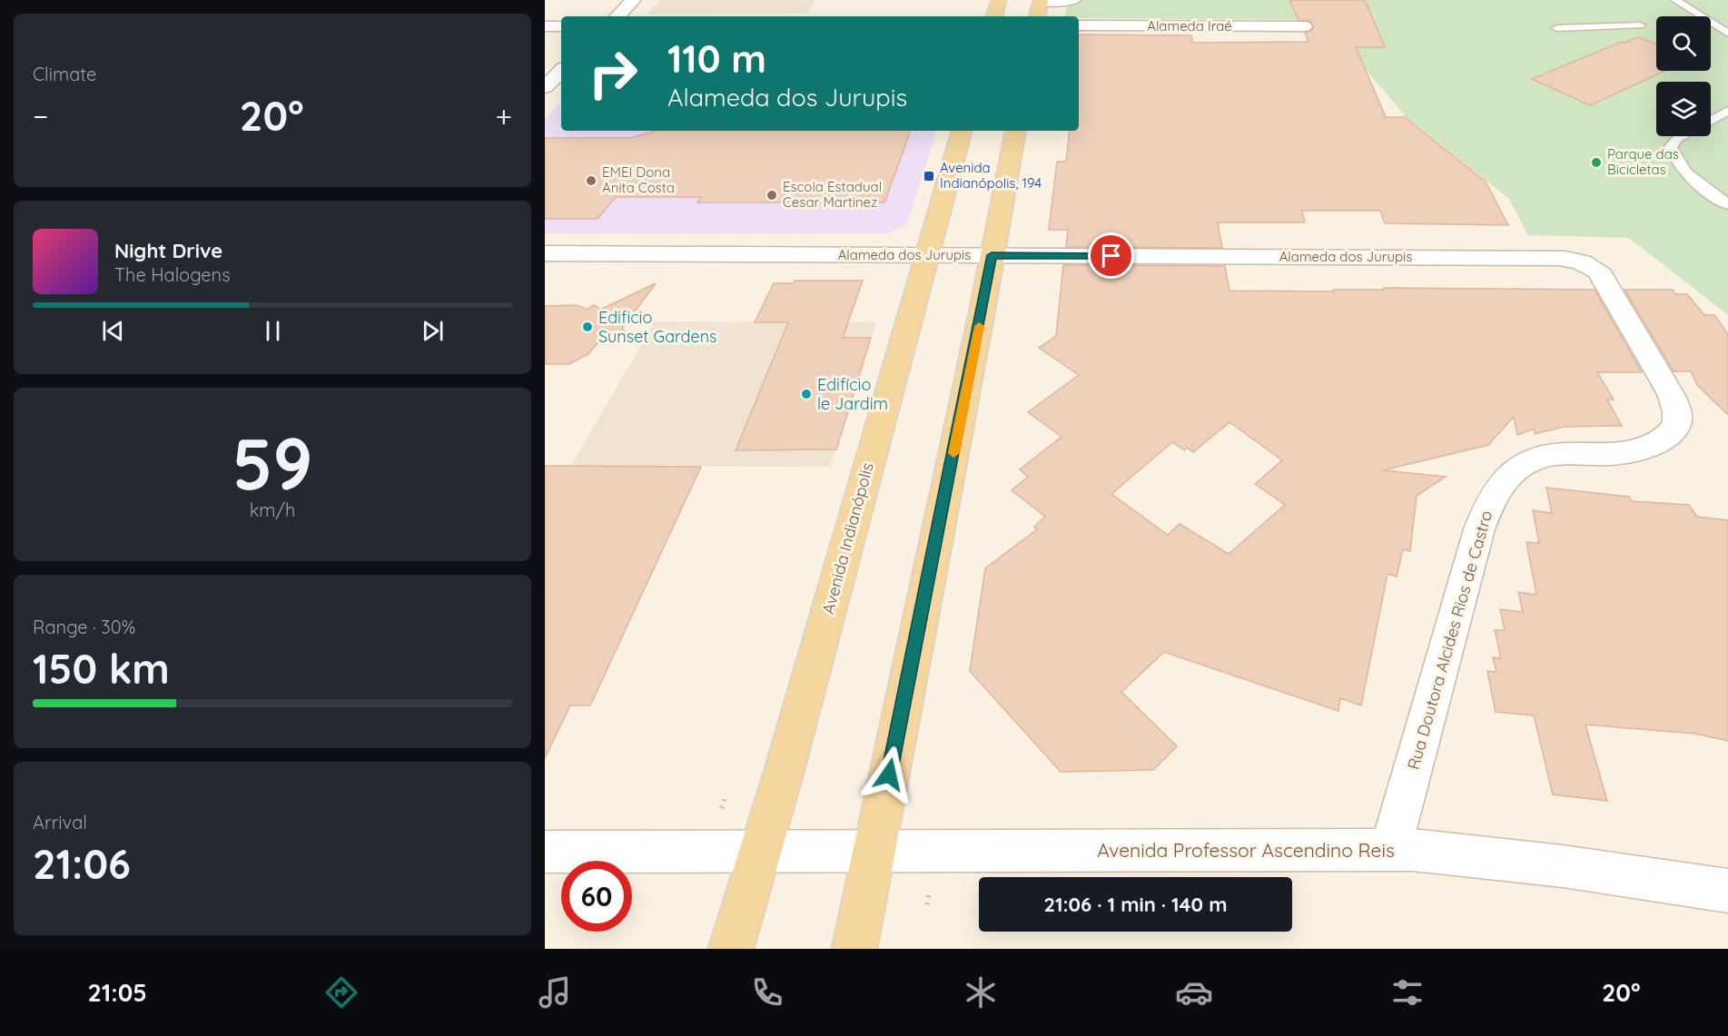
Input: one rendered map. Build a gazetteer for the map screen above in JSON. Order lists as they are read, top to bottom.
{
  "streets": {
    "main road": ["Avenida Indianópolis"],
    "street": [
      "Alameda Iraé",
      "Alameda dos Jurupis",
      "Rua Doutora Alcides Rios de Castro",
      "Avenida Professor Ascendino Reis"
    ]
  },
  "crossings": [
    ["Alameda dos Jurupis", "Avenida Indianópolis"],
    ["Alameda dos Jurupis", "Rua Doutora Alcides Rios de Castro"],
    ["Avenida Indianópolis", "Avenida Professor Ascendino Reis"],
    ["Rua Doutora Alcides Rios de Castro", "Avenida Professor Ascendino Reis"]
  ],
  "places": {
    "other": [
      "Parque das Bicicletas",
      "EMEI Dona Anita Costa",
      "Escola Estadual Cesar Martinez",
      "Edificio Sunset Gardens",
      "Edifício le Jardim"
    ],
    "transit": ["Avenida Indianópolis, 194"]
  },
  "page": {
    "tile": [
      "Climate",
      ["59", "km/h"],
      ["Range · 30%", "150 km"],
      ["Arrival", "21:06"]
    ],
    "turn": ["110 m", "Alameda dos Jurupis"],
    "heat": ["−", "20°", "+"],
    "song": ["Night Drive", "The Halogens"],
    "limit": "60",
    "trip": "21:06 · 1 min · 140 m",
    "tabs": ["21:05", "20°"]
  }
}
